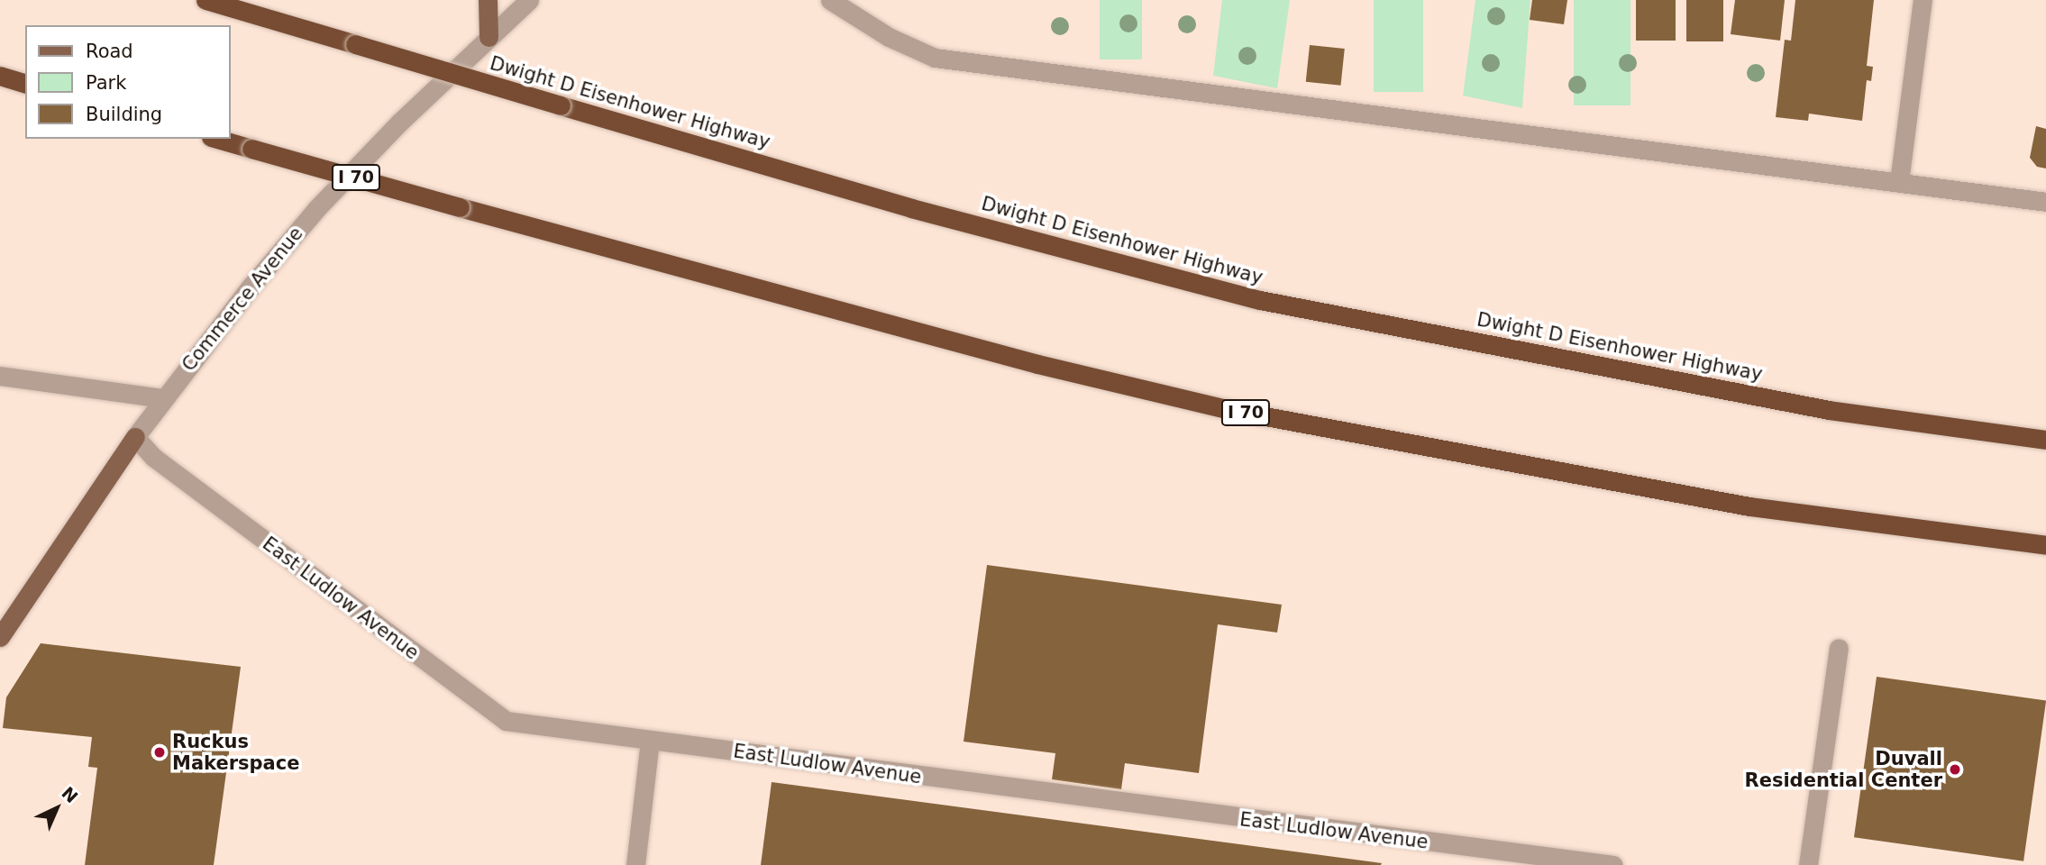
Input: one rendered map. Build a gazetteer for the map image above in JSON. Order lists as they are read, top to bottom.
{
  "streets": {
    "highway": ["Dwight D Eisenhower Highway", "I 70"],
    "main road": ["Commerce Avenue"],
    "street": ["East Ludlow Avenue"]
  },
  "crossings": [
    ["Commerce Avenue", "East Ludlow Avenue"]
  ],
  "places": ["Ruckus Makerspace", "Duvall Residential Center"],
  "legend": ["Road", "Park", "Building"],
  "north": "top right"
}
